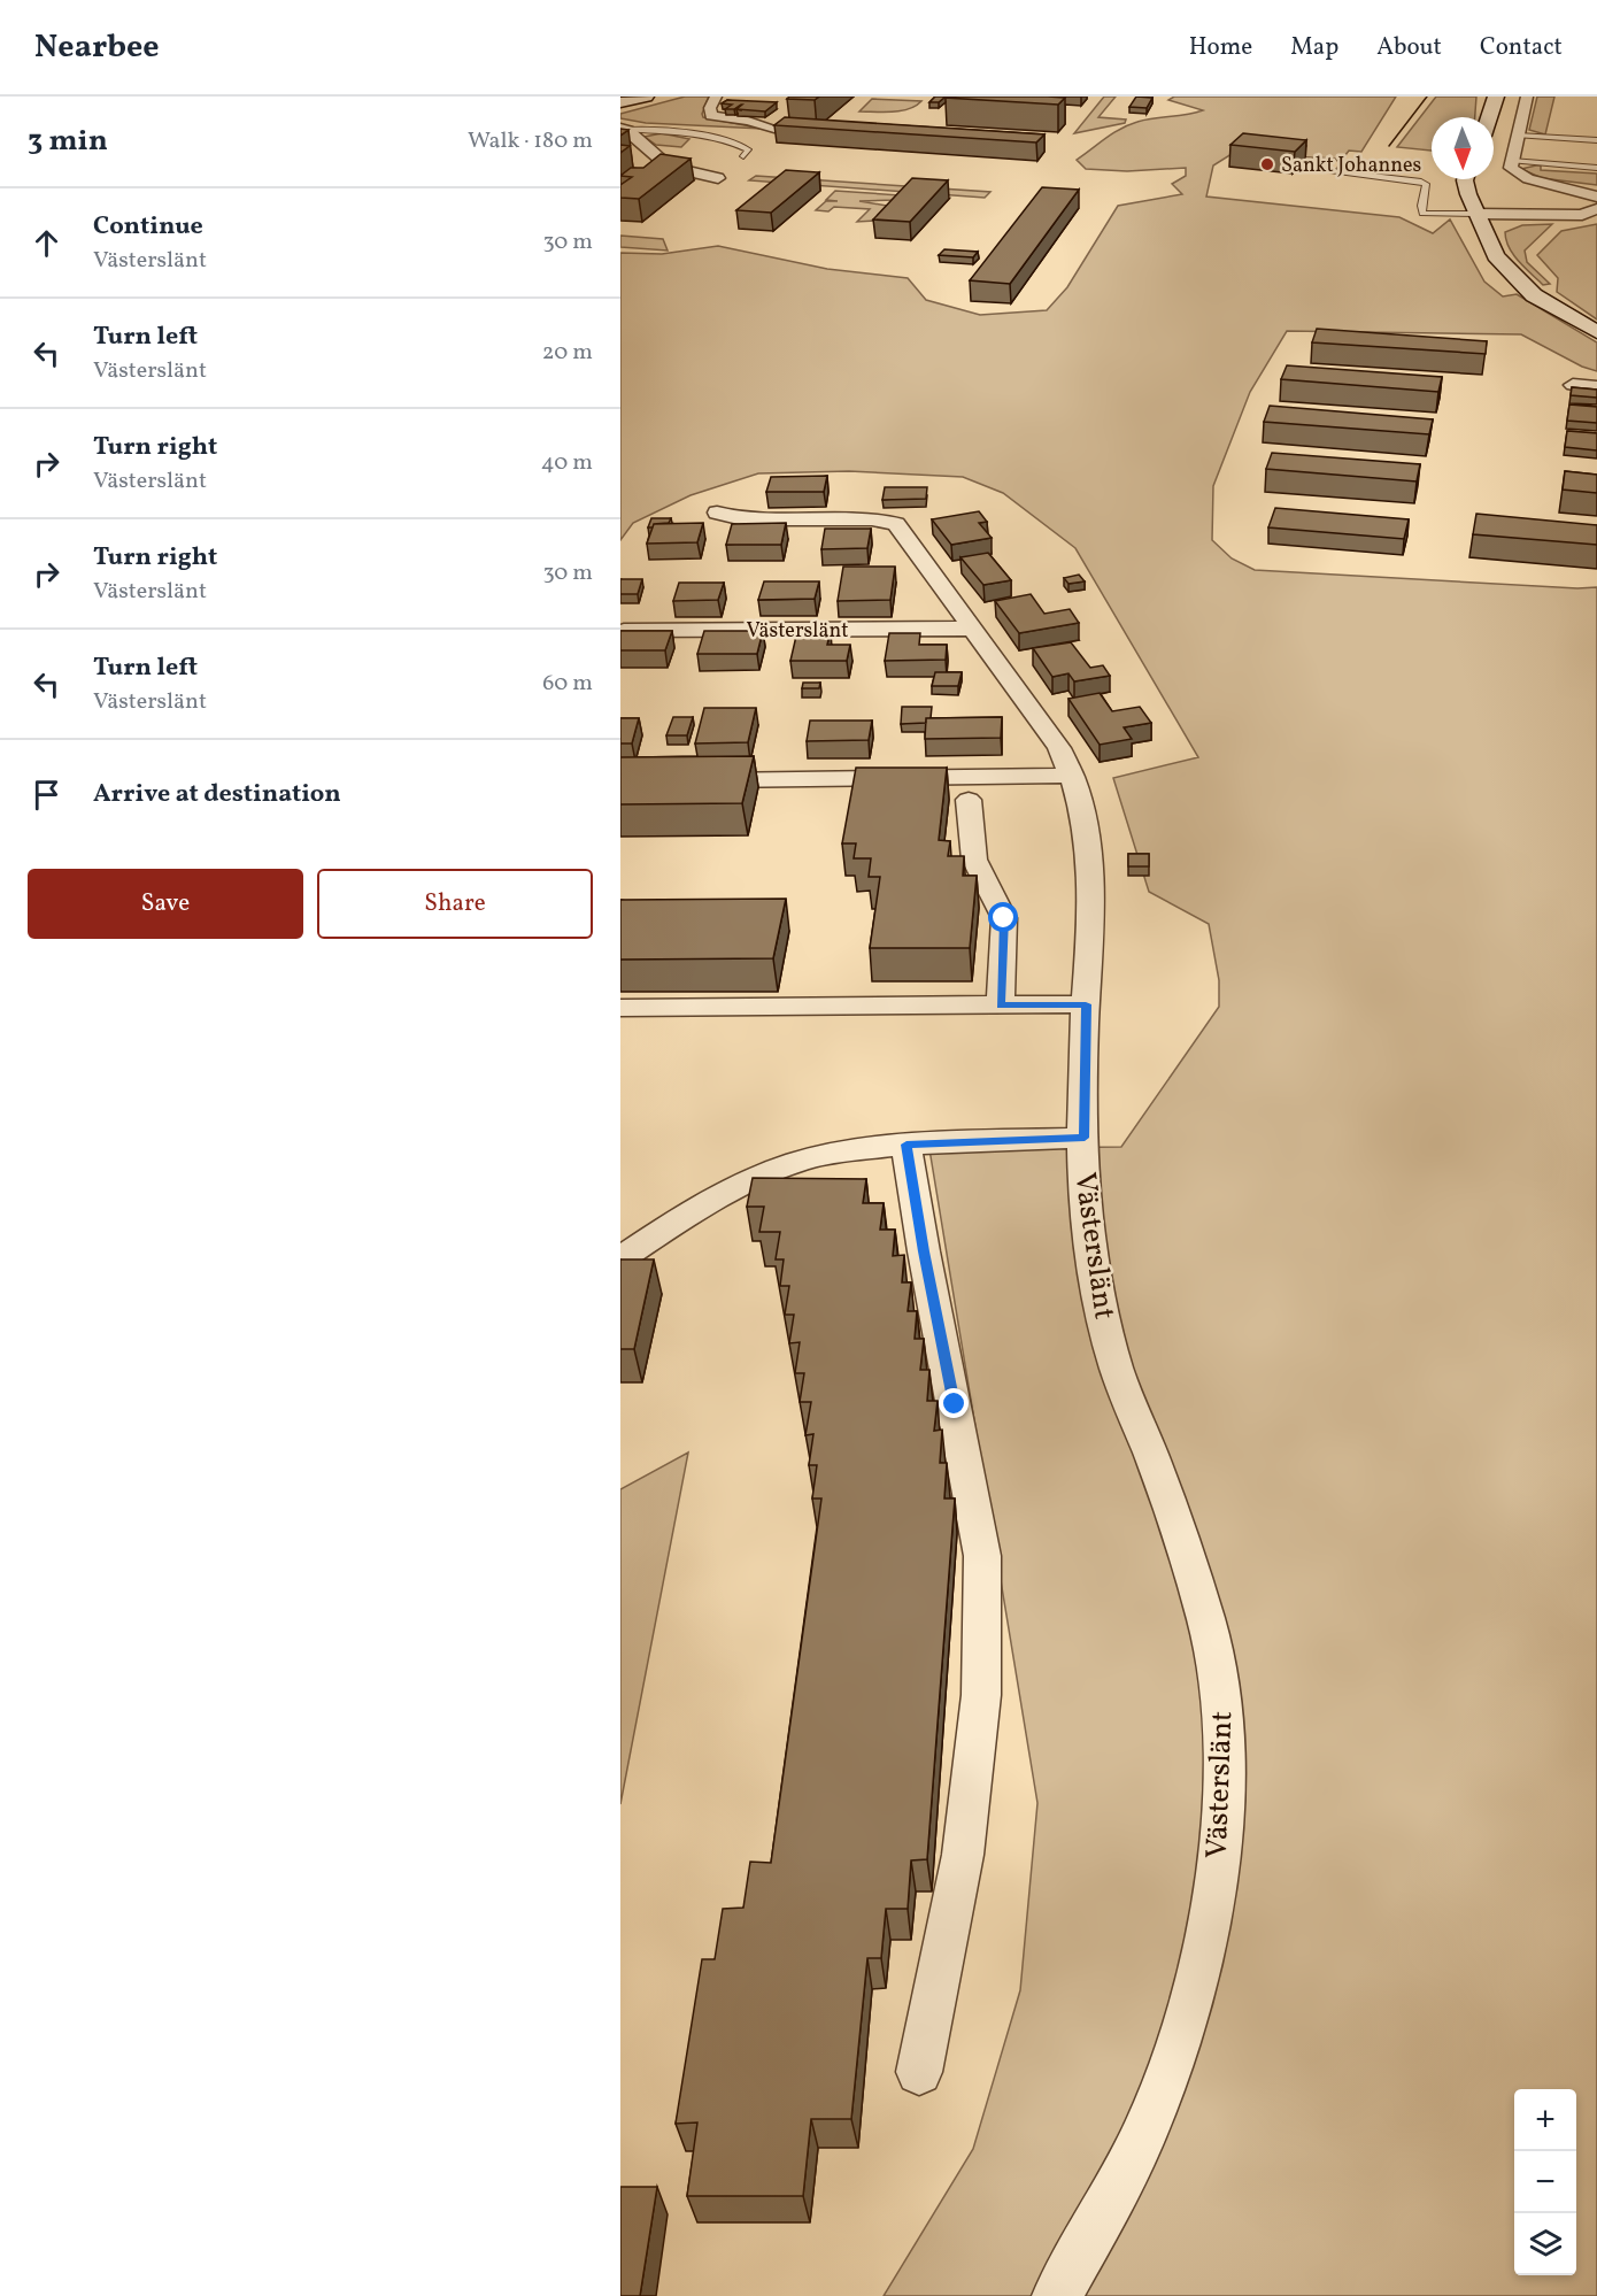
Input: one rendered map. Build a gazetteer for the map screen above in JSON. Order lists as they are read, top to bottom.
{
  "streets": {
    "street": ["Västerslänt"]
  },
  "places": ["Sankt Johannes"],
  "north": "bottom",
  "page": {
    "header": "Nearbee",
    "nav": [
      "Home",
      "Map",
      "About",
      "Contact"
    ],
    "heading": ["3 min", "Walk · 180 m"],
    "list": [
      ["Continue", "Västerslänt", "30 m"],
      ["Turn left", "Västerslänt", "20 m"],
      ["Turn right", "Västerslänt", "40 m"],
      ["Turn right", "Västerslänt", "30 m"],
      ["Turn left", "Västerslänt", "60 m"],
      "Arrive at destination"
    ],
    "buttons": ["Save", "Share"],
    "map_buttons": ["+", "−"]
  }
}
